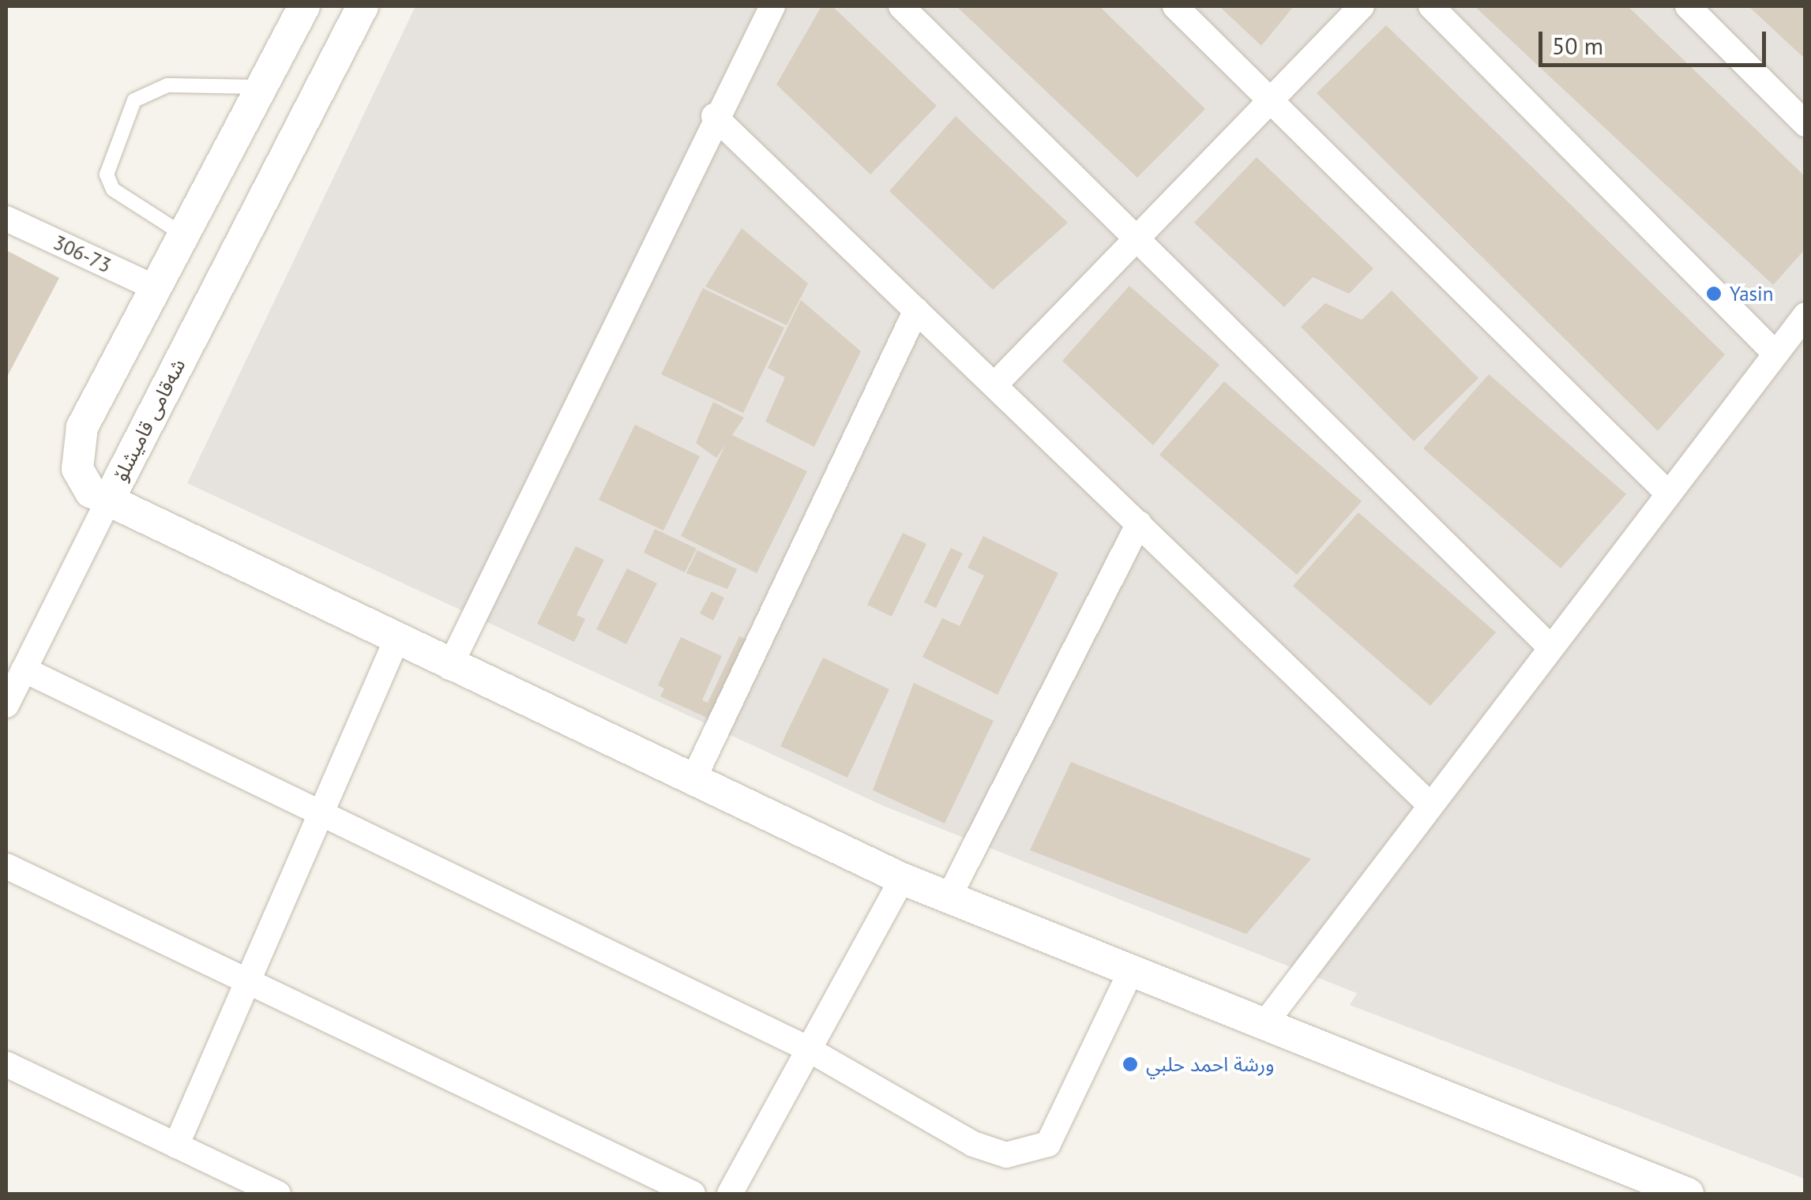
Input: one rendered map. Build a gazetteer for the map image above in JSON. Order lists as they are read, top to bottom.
{
  "streets": {
    "street": ["306-73", "شەقامی قامیشلۆ"]
  },
  "crossings": [
    ["306-73", "شەقامی قامیشلۆ"]
  ],
  "places": ["Yasin", "ورشة احمد حلبي"],
  "scale_bar": "50 m"
}
